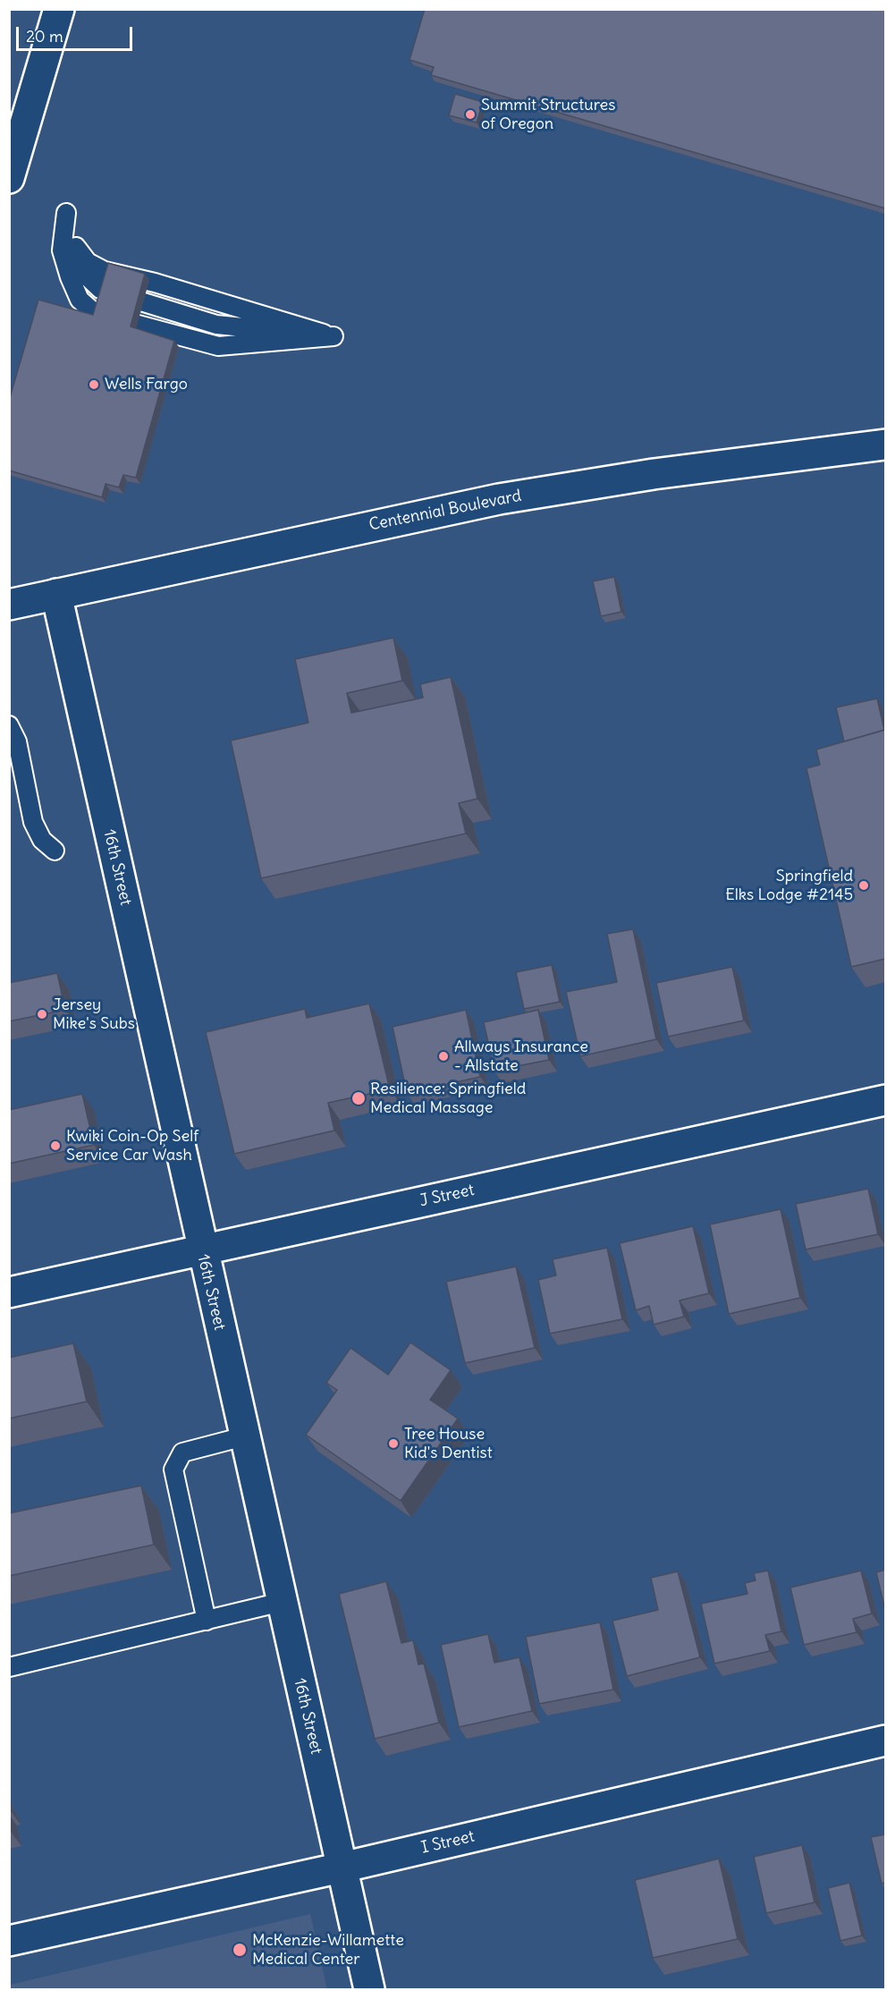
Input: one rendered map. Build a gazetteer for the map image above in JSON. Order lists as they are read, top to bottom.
{
  "streets": {
    "street": [
      "Centennial Boulevard",
      "16th Street",
      "J Street",
      "I Street"
    ]
  },
  "crossings": [
    ["Centennial Boulevard", "16th Street"],
    ["16th Street", "J Street"],
    ["16th Street", "I Street"]
  ],
  "places": [
    "Summit Structures of Oregon",
    "Wells Fargo",
    "Springfield Elks Lodge #2145",
    "Jersey Mike's Subs",
    "Allways Insurance - Allstate",
    "Resilience: Springfield Medical Massage",
    "Kwiki Coin-Op Self Service Car Wash",
    "Tree House Kid's Dentist",
    "McKenzie-Willamette Medical Center"
  ],
  "scale_bar": "20 m"
}
